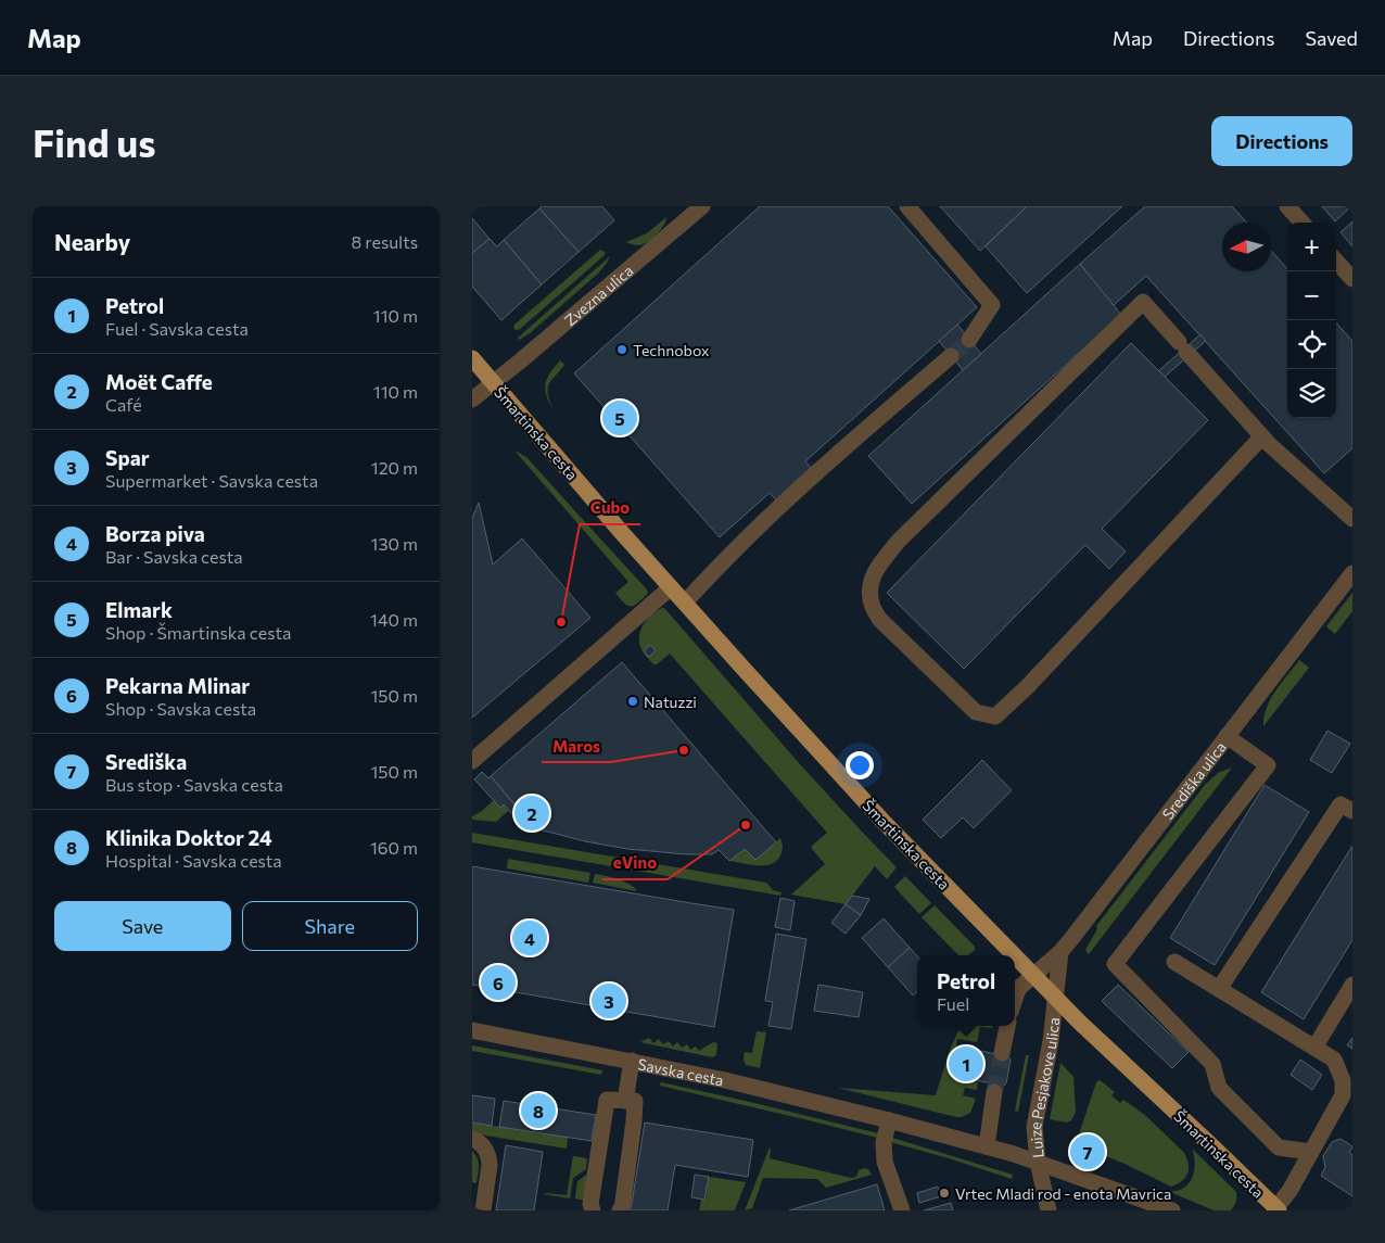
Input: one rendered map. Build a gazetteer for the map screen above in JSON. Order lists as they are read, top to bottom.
{
  "streets": {
    "main road": ["Šmartinska cesta"],
    "street": [
      "Zvezna ulica",
      "Središka ulica",
      "Savska cesta",
      "Luize Pesjakove ulica"
    ]
  },
  "crossings": [
    ["Zvezna ulica", "Šmartinska cesta"],
    ["Šmartinska cesta", "Središka ulica"],
    ["Šmartinska cesta", "Luize Pesjakove ulica"],
    ["Savska cesta", "Luize Pesjakove ulica"]
  ],
  "places": [
    "Technobox",
    "Cubo",
    "Natuzzi",
    "Maros",
    "eVino",
    "Vrtec Mladi rod - enota Mavrica"
  ],
  "north": "left",
  "page": {
    "header": "Map",
    "nav": ["Map", "Directions", "Saved"],
    "buttons": [
      "Directions",
      ["Save", "Share"]
    ],
    "title": "Find us",
    "heading": ["Nearby", "8 results"],
    "map_buttons": ["+", "−"],
    "list": [
      {
        "mark": "1",
        "name": "Petrol",
        "note": "Fuel · Savska cesta",
        "value": "110 m"
      },
      {
        "mark": "2",
        "name": "Moët Caffe",
        "note": "Café",
        "value": "110 m"
      },
      {
        "mark": "3",
        "name": "Spar",
        "note": "Supermarket · Savska cesta",
        "value": "120 m"
      },
      {
        "mark": "4",
        "name": "Borza piva",
        "note": "Bar · Savska cesta",
        "value": "130 m"
      },
      {
        "mark": "5",
        "name": "Elmark",
        "note": "Shop · Šmartinska cesta",
        "value": "140 m"
      },
      {
        "mark": "6",
        "name": "Pekarna Mlinar",
        "note": "Shop · Savska cesta",
        "value": "150 m"
      },
      {
        "mark": "7",
        "name": "Središka",
        "note": "Bus stop · Savska cesta",
        "value": "150 m"
      },
      {
        "mark": "8",
        "name": "Klinika Doktor 24",
        "note": "Hospital · Savska cesta",
        "value": "160 m"
      }
    ],
    "pins": [
      "5",
      "2",
      "4",
      "6",
      "3",
      "1",
      "8",
      "7"
    ],
    "popup": ["Petrol", "Fuel"]
  }
}
